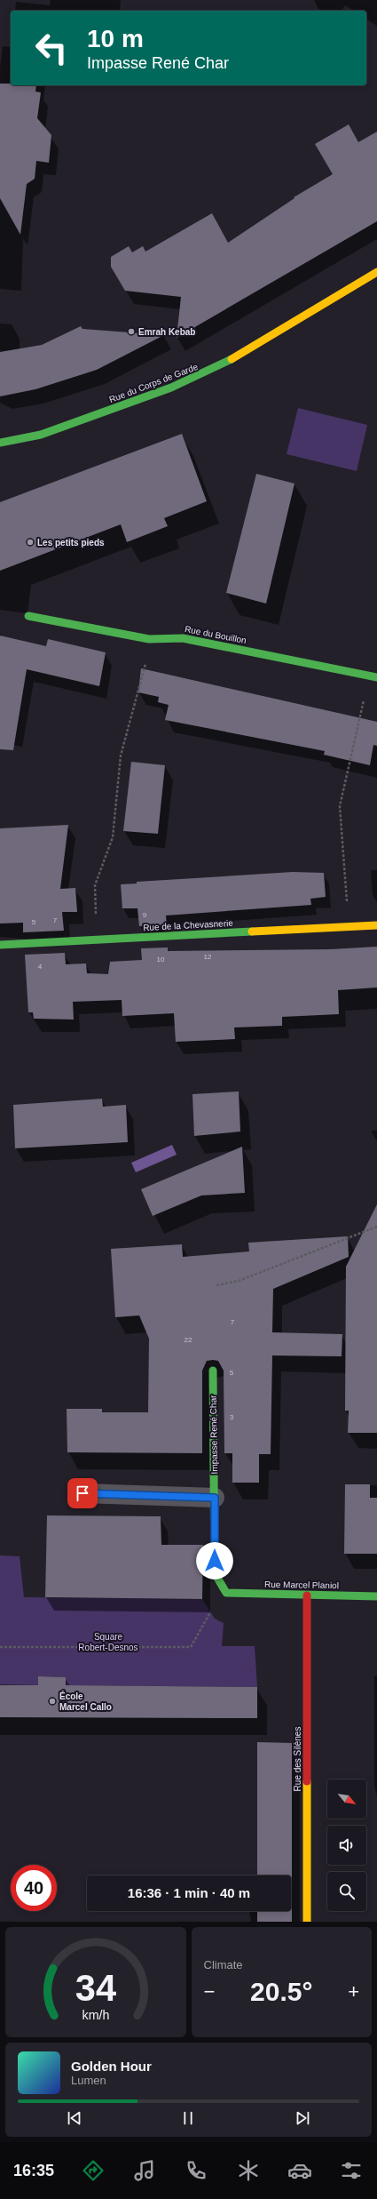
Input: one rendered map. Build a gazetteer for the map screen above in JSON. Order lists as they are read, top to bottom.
{
  "streets": {
    "street": [
      "Rue du Corps de Garde",
      "Rue du Bouillon",
      "Rue de la Chevasnerie",
      "Impasse René Char",
      "Rue Marcel Planiol",
      "Rue des Silènes"
    ]
  },
  "crossings": [
    ["Impasse René Char", "Rue Marcel Planiol"],
    ["Rue Marcel Planiol", "Rue des Silènes"]
  ],
  "parks": ["Square Robert-Desnos"],
  "places": ["Emrah Kebab", "Les petits pieds", "École Marcel Callo"],
  "house_numbers": [
    "9",
    "7",
    "5",
    "12",
    "10",
    "4",
    "7",
    "22",
    "5",
    "3"
  ],
  "north": "bottom right",
  "page": {
    "turn": ["10 m", "Impasse René Char"],
    "limit": "40",
    "trip": "16:36 · 1 min · 40 m",
    "tile": "Climate",
    "heat": ["−", "20.5°", "+"],
    "song": ["Golden Hour", "Lumen"],
    "tabs": "16:35",
    "gauge": ["34", "km/h"]
  }
}
